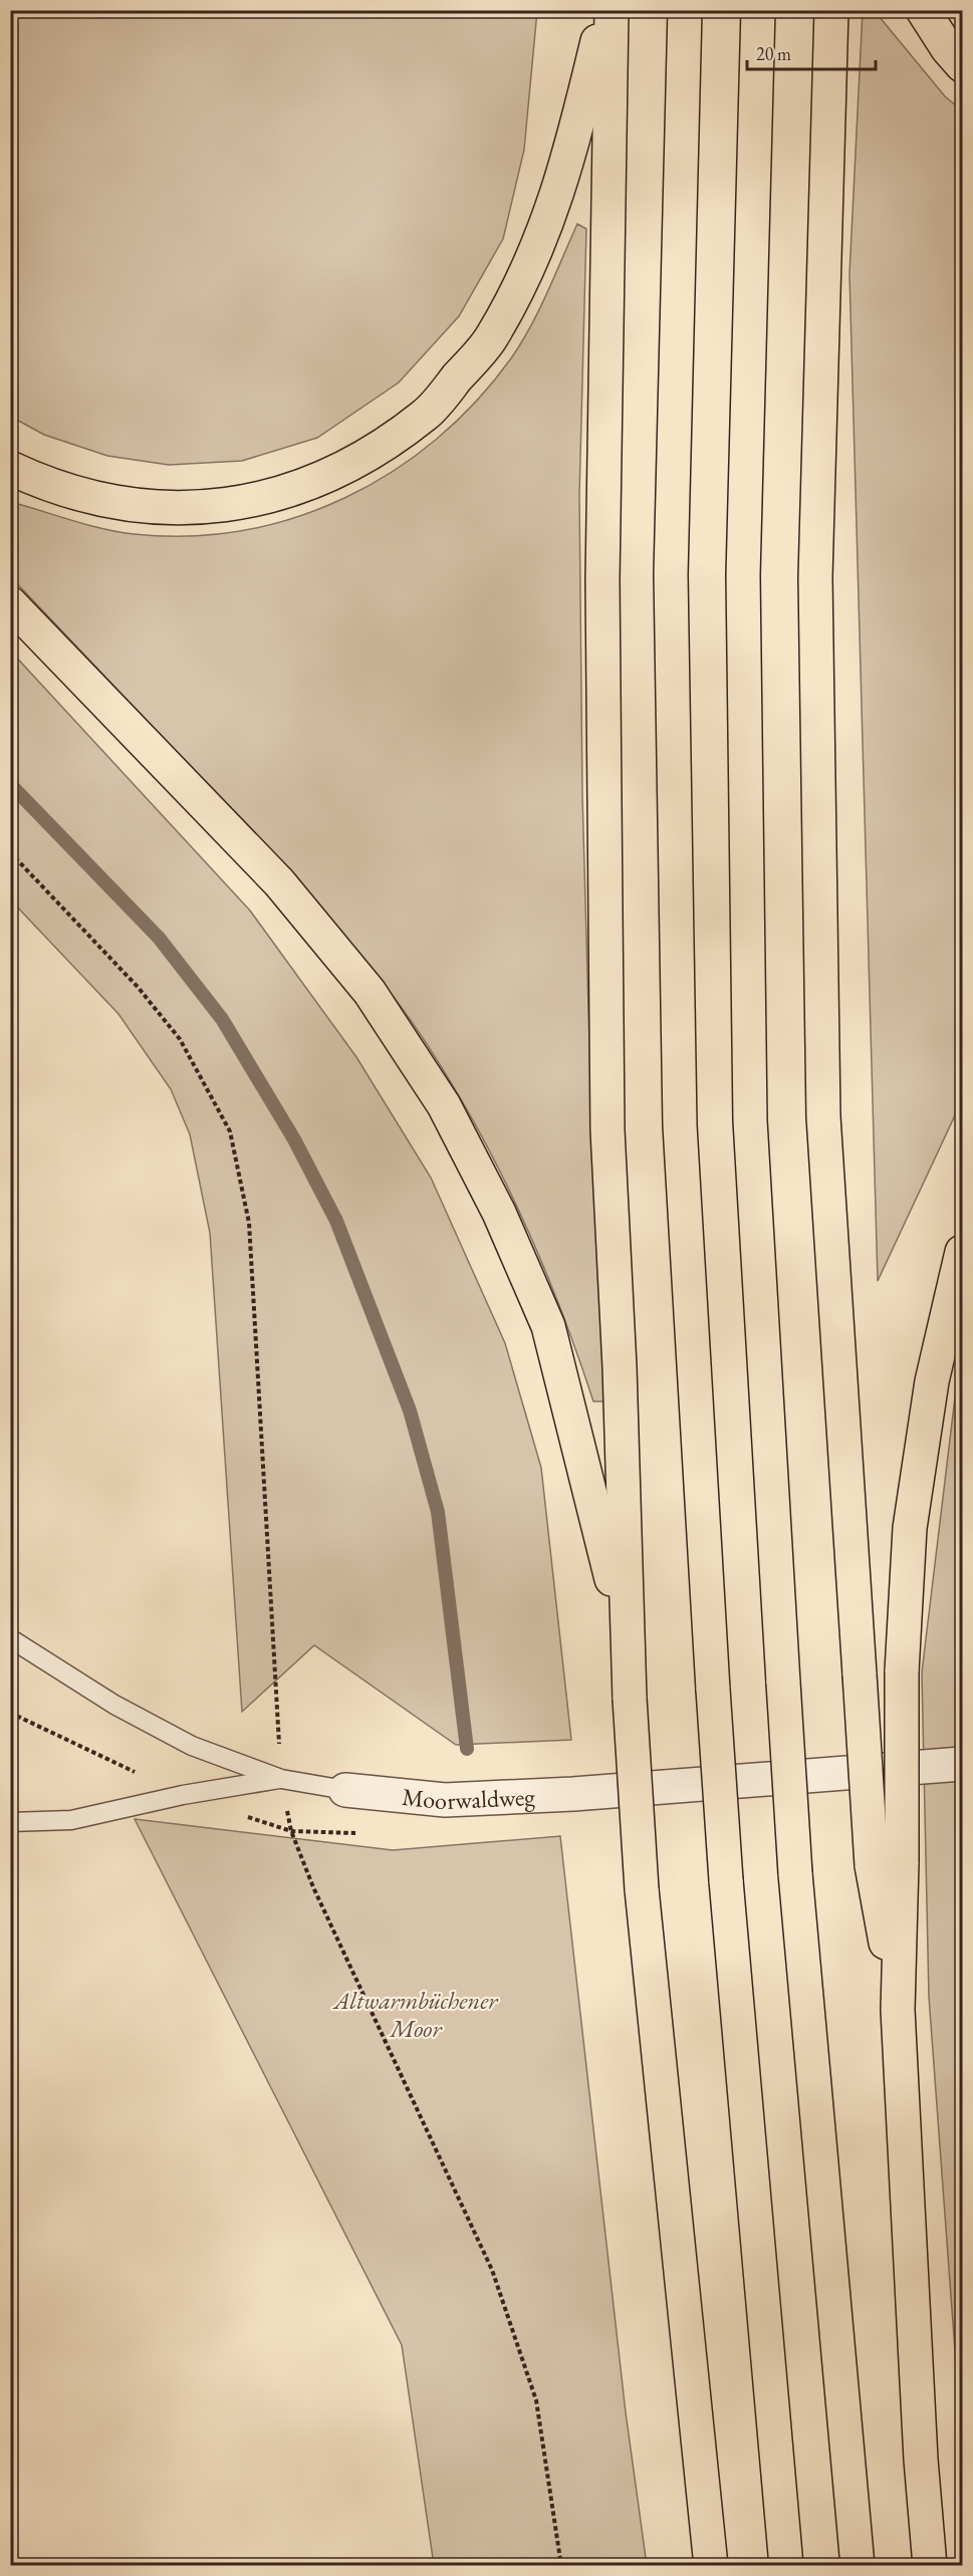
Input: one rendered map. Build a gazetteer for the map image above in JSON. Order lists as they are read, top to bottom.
{
  "streets": {
    "street": ["Moorwaldweg"]
  },
  "parks": ["Altwarmbüchener Moor"],
  "scale_bar": "20 m"
}
